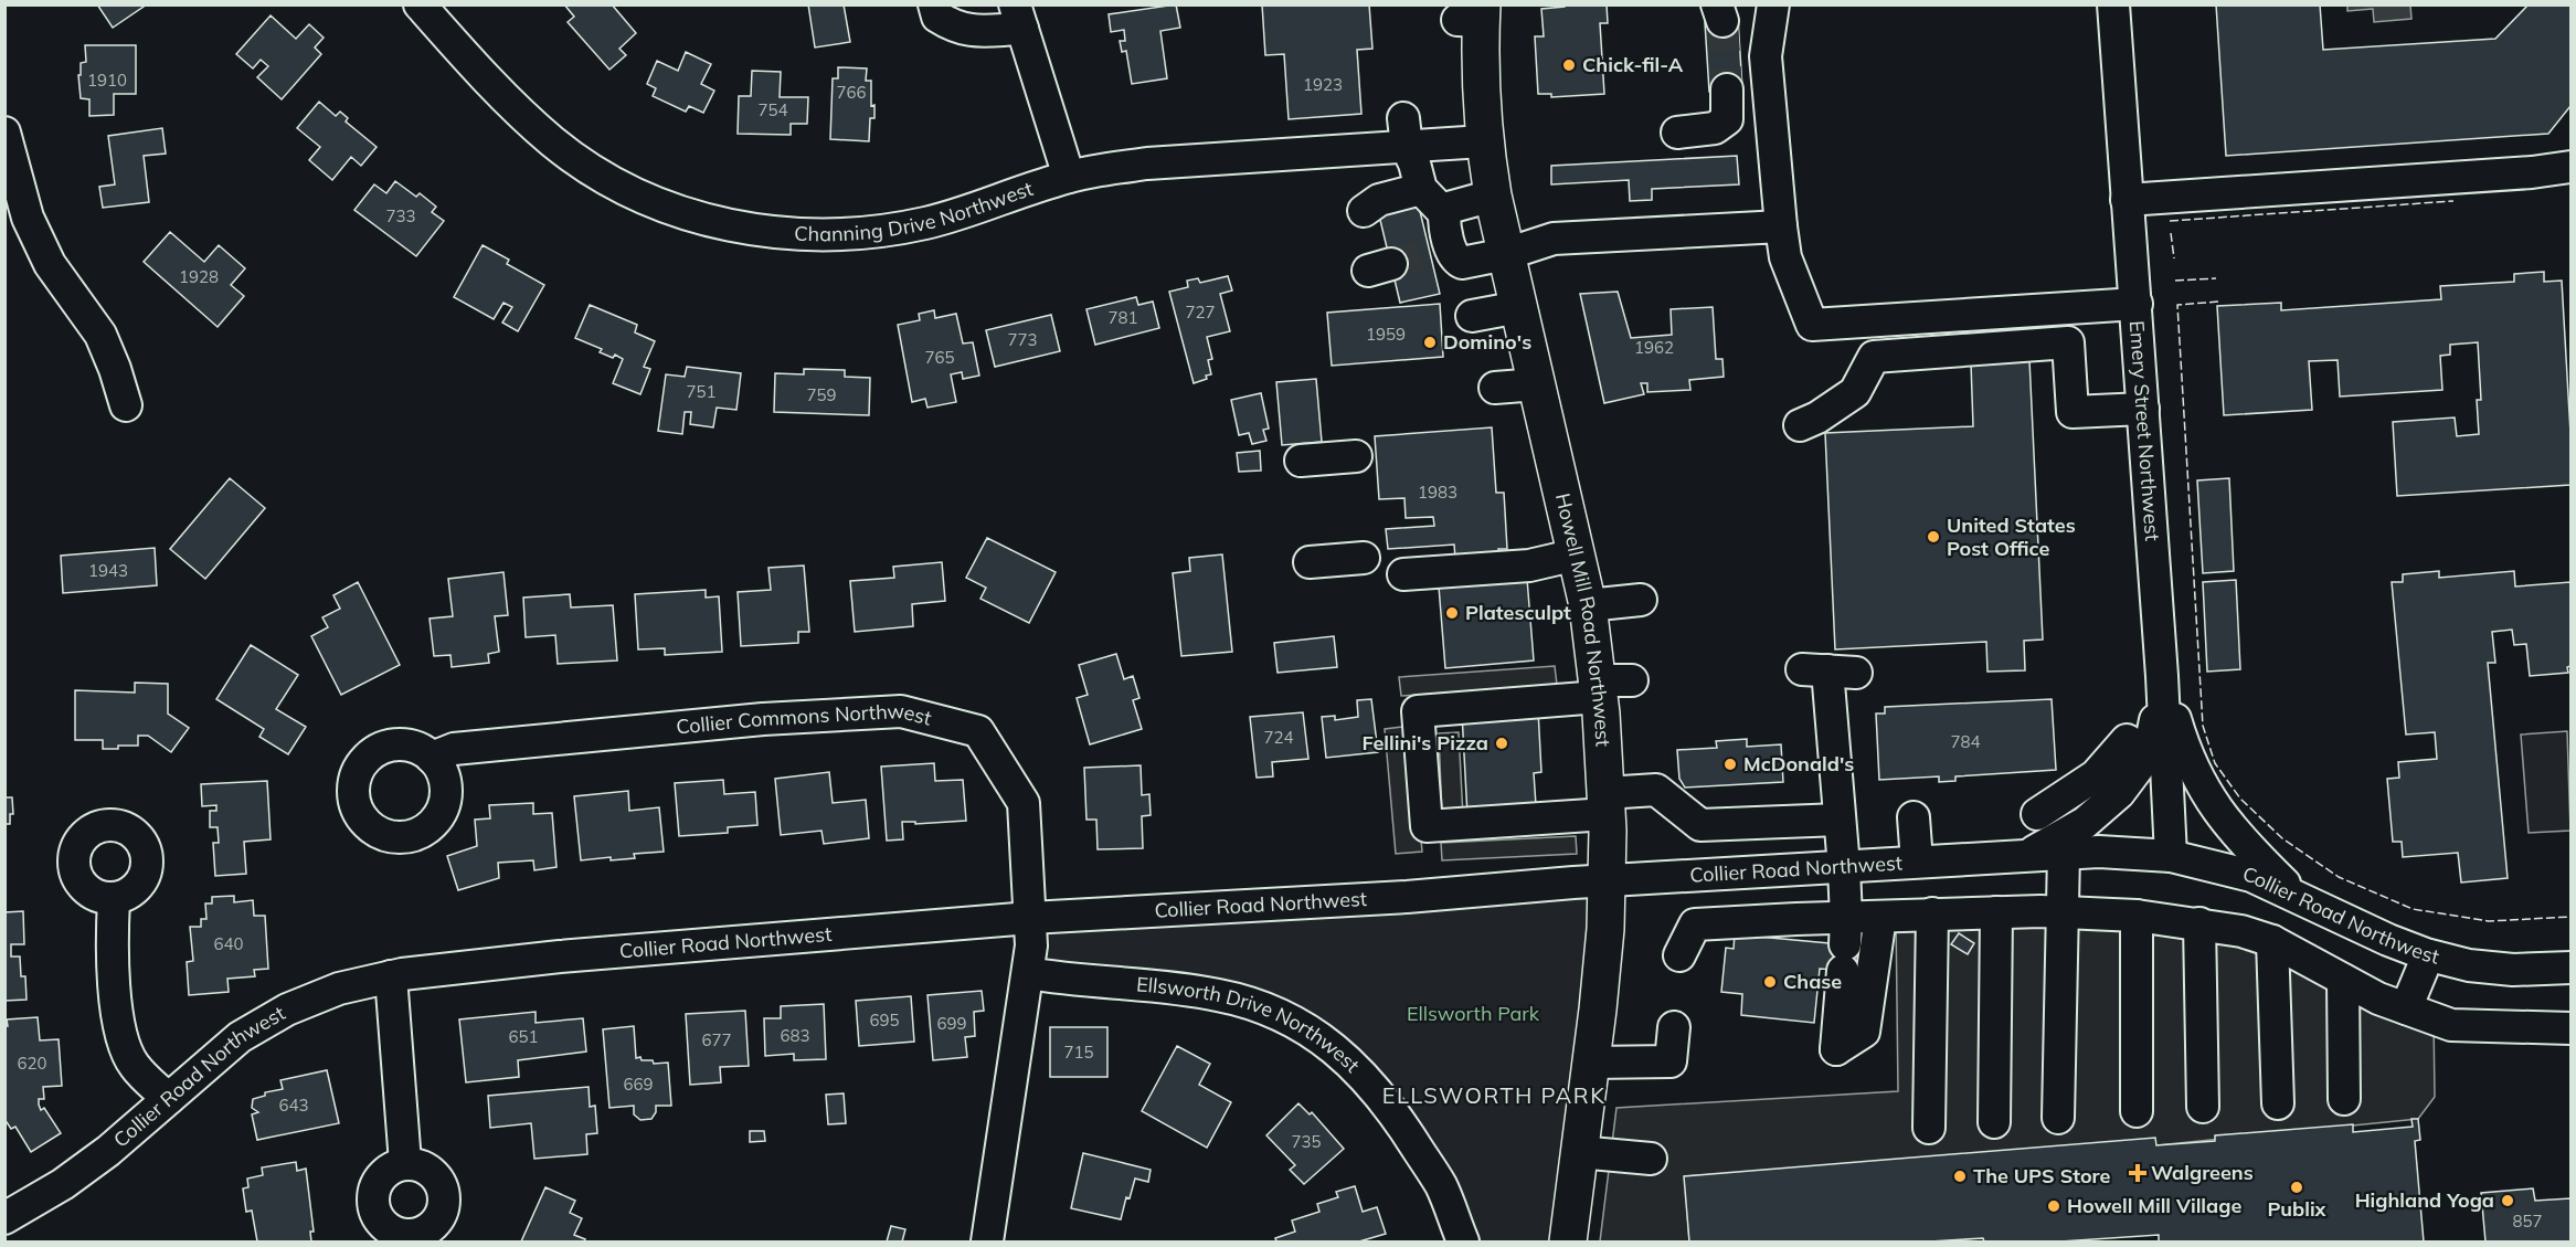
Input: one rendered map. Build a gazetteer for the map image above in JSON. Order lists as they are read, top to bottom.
{
  "streets": {
    "main road": ["Howell Mill Road Northwest"],
    "street": [
      "Channing Drive Northwest",
      "Emery Street Northwest",
      "Collier Commons Northwest",
      "Collier Road Northwest",
      "Ellsworth Drive Northwest"
    ]
  },
  "crossings": [
    ["Channing Drive Northwest", "Howell Mill Road Northwest"],
    ["Emery Street Northwest", "Collier Road Northwest"],
    ["Howell Mill Road Northwest", "Collier Road Northwest"],
    ["Collier Commons Northwest", "Collier Road Northwest"]
  ],
  "districts": ["ELLSWORTH PARK"],
  "parks": ["Ellsworth Park"],
  "places": {
    "other": [
      "Chick-fil-A",
      "Domino's",
      "United States Post Office",
      "Platesculpt",
      "Fellini's Pizza",
      "McDonald's",
      "Chase",
      "The UPS Store",
      "Publix",
      "Highland Yoga",
      "Howell Mill Village"
    ],
    "health": ["Walgreens"]
  },
  "house_numbers": [
    "1910",
    "1923",
    "766",
    "754",
    "733",
    "1928",
    "727",
    "781",
    "1959",
    "773",
    "1962",
    "765",
    "751",
    "759",
    "1983",
    "1943",
    "724",
    "784",
    "640",
    "695",
    "699",
    "683",
    "651",
    "677",
    "715",
    "620",
    "669",
    "643",
    "735",
    "857"
  ]
}
